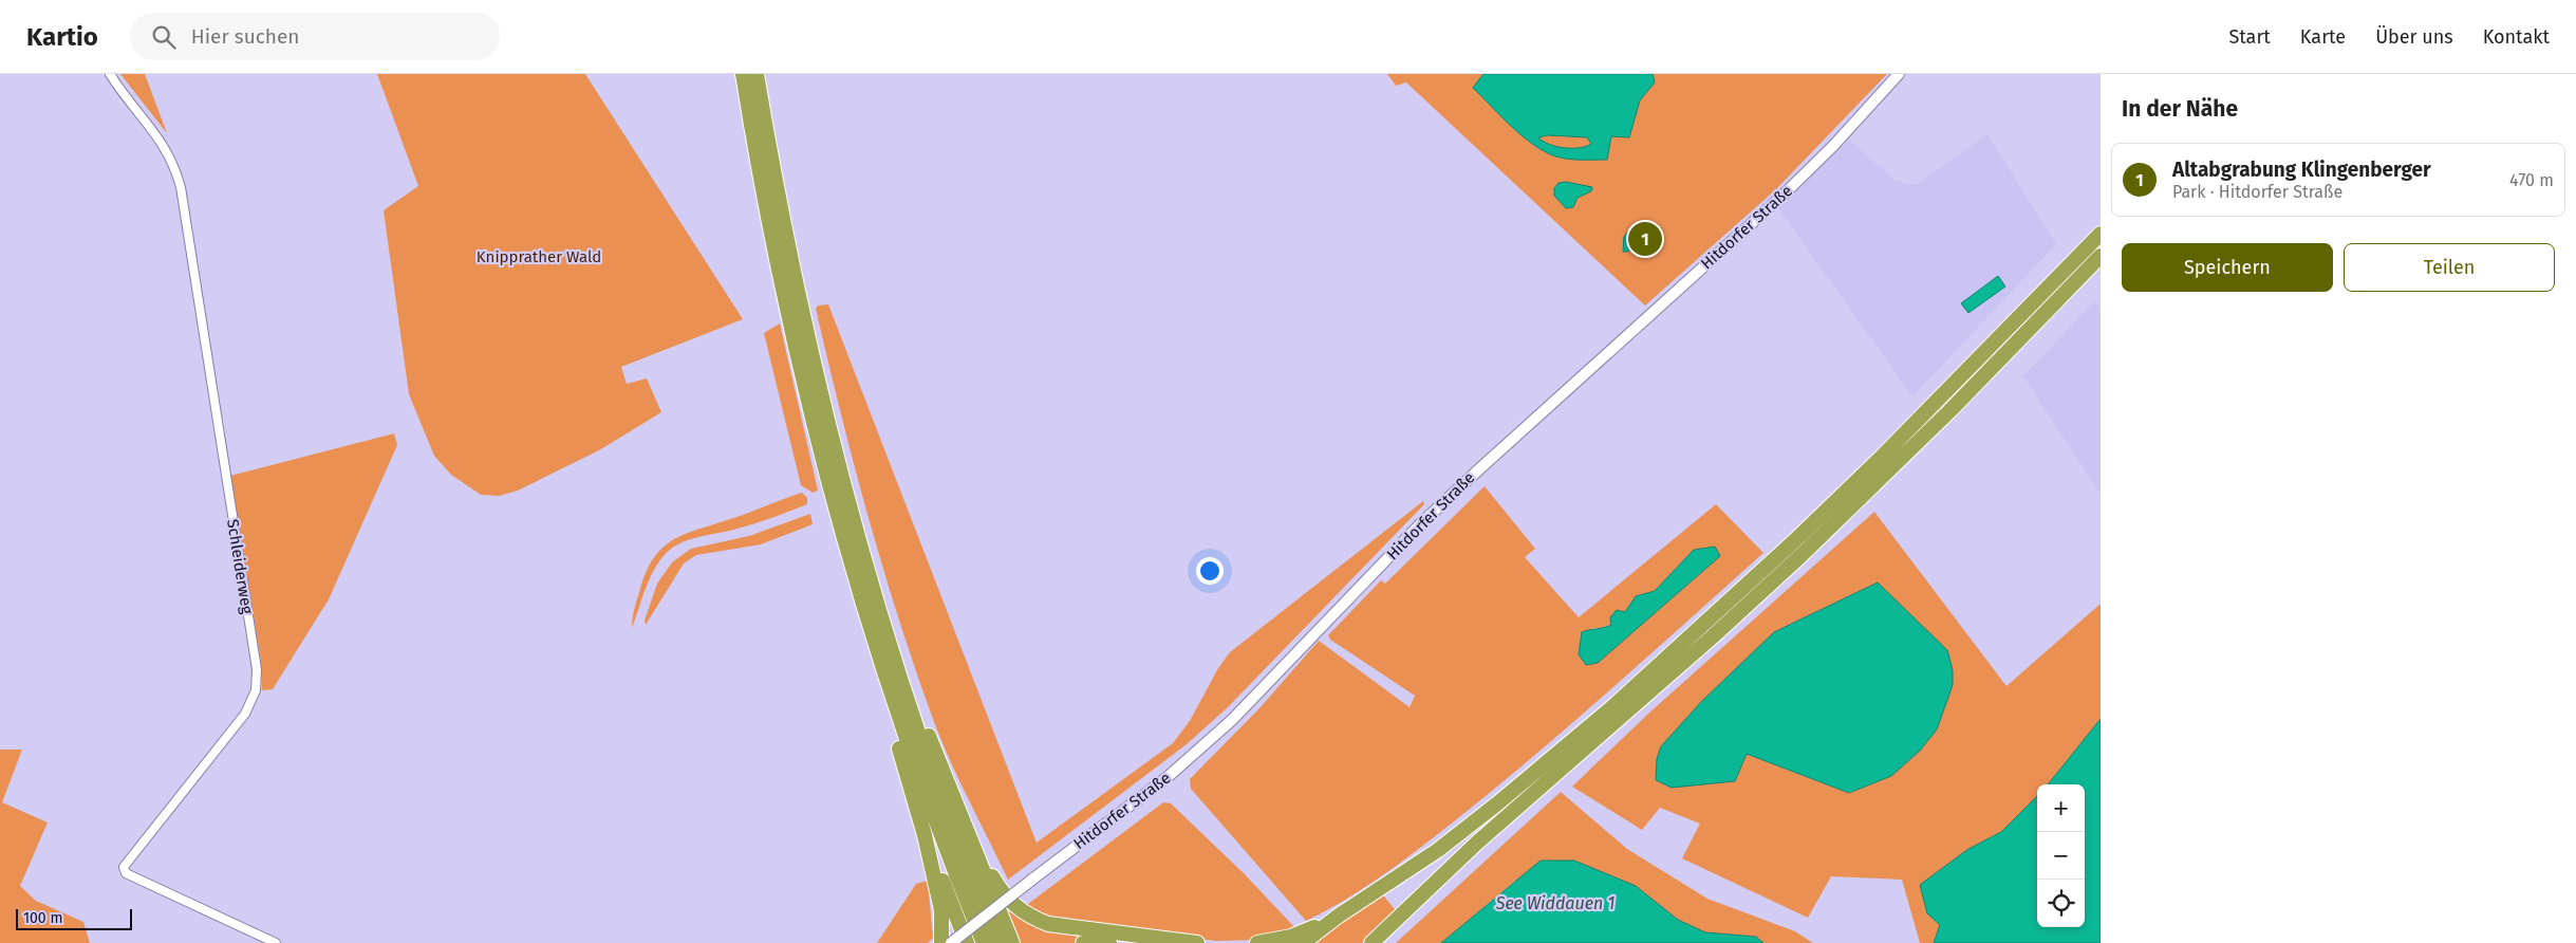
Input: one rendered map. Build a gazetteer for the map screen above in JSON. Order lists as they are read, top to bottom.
{
  "streets": {
    "main road": ["Hitdorfer Straße"],
    "street": ["Schleiderweg"]
  },
  "water": ["See Widdauen 1"],
  "parks": ["Knipprather Wald"],
  "scale_bar": "100 m",
  "page": {
    "header": "Kartio",
    "search": "Hier suchen",
    "nav": [
      "Start",
      "Karte",
      "Über uns",
      "Kontakt"
    ],
    "heading": "In der Nähe",
    "list": [
      {
        "mark": "1",
        "name": "Altabgrabung Klingenberger",
        "note": "Park · Hitdorfer Straße",
        "value": "470 m"
      }
    ],
    "pins": "1",
    "buttons": ["Speichern", "Teilen"],
    "map_buttons": ["+", "−"],
    "scale": "100 m"
  }
}
